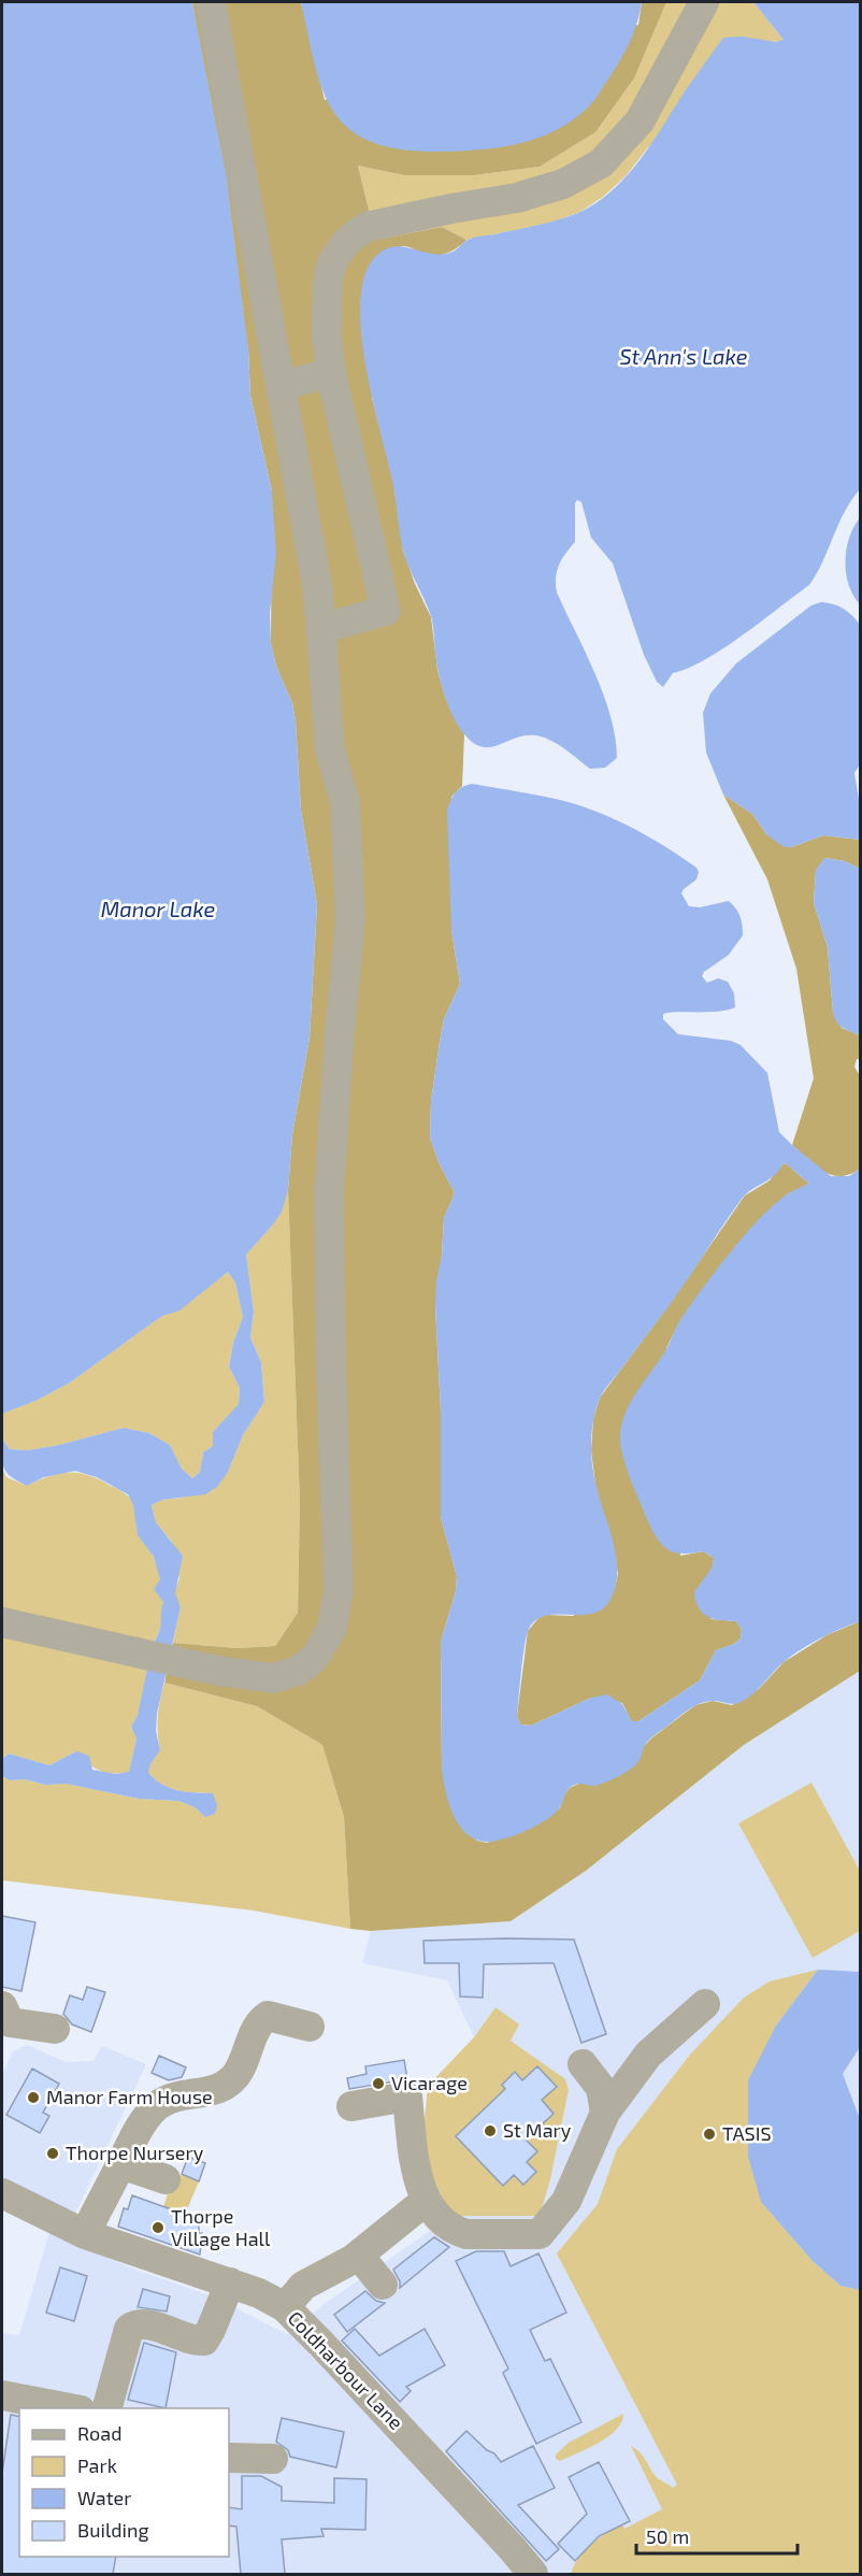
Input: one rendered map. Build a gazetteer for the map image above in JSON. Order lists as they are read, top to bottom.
{
  "streets": {
    "street": ["Coldharbour Lane"]
  },
  "water": ["St Ann's Lake", "Manor Lake"],
  "places": [
    "Vicarage",
    "Manor Farm House",
    "St Mary",
    "TASIS",
    "Thorpe Nursery",
    "Thorpe Village Hall"
  ],
  "legend": [
    "Road",
    "Park",
    "Water",
    "Building"
  ],
  "scale_bar": "50 m"
}
